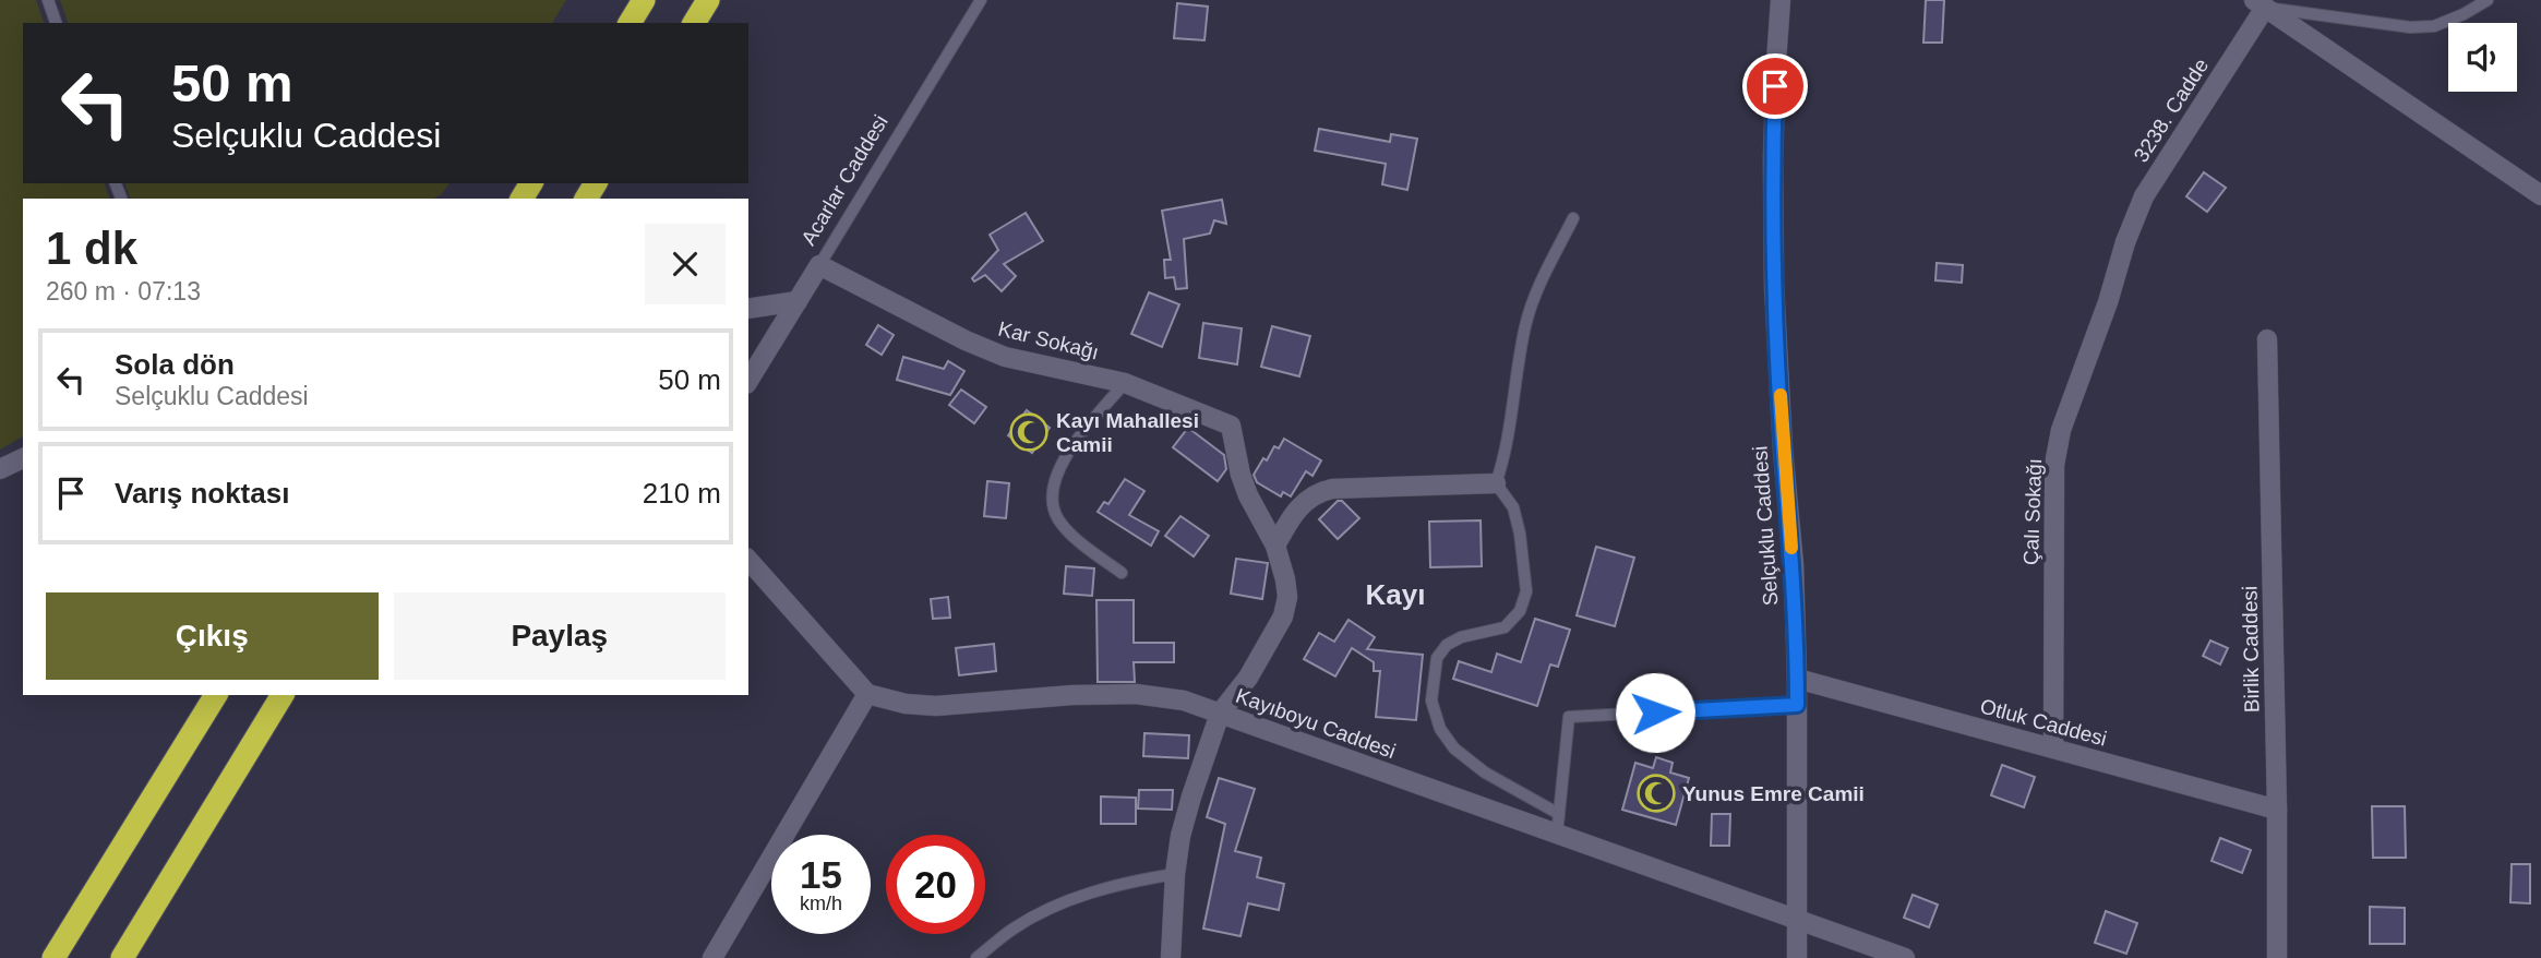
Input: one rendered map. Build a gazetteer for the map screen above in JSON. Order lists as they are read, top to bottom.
{
  "streets": {
    "street": [
      "3238. Cadde",
      "Acarlar Caddesi",
      "Kar Sokağı",
      "Çalı Sokağı",
      "Selçuklu Caddesi",
      "Birlik Caddesi",
      "Otluk Caddesi",
      "Kayıboyu Caddesi"
    ]
  },
  "crossings": [
    ["3238. Cadde", "Çalı Sokağı"],
    ["Acarlar Caddesi", "Kar Sokağı"],
    ["Çalı Sokağı", "Otluk Caddesi"],
    ["Selçuklu Caddesi", "Otluk Caddesi"],
    ["Selçuklu Caddesi", "Kayıboyu Caddesi"],
    ["Birlik Caddesi", "Otluk Caddesi"]
  ],
  "districts": ["Kayı"],
  "places": {
    "mosque": ["Kayı Mahallesi Camii", "Yunus Emre Camii"]
  },
  "page": {
    "turn": ["50 m", "Selçuklu Caddesi"],
    "heading": ["1 dk", "260 m · 07:13"],
    "list": [
      {
        "name": "Sola dön",
        "note": "Selçuklu Caddesi",
        "value": "50 m"
      },
      {
        "name": "Varış noktası",
        "value": "210 m"
      }
    ],
    "buttons": ["Çıkış", "Paylaş"],
    "speed": "15 km/h",
    "limit": "20"
  }
}
